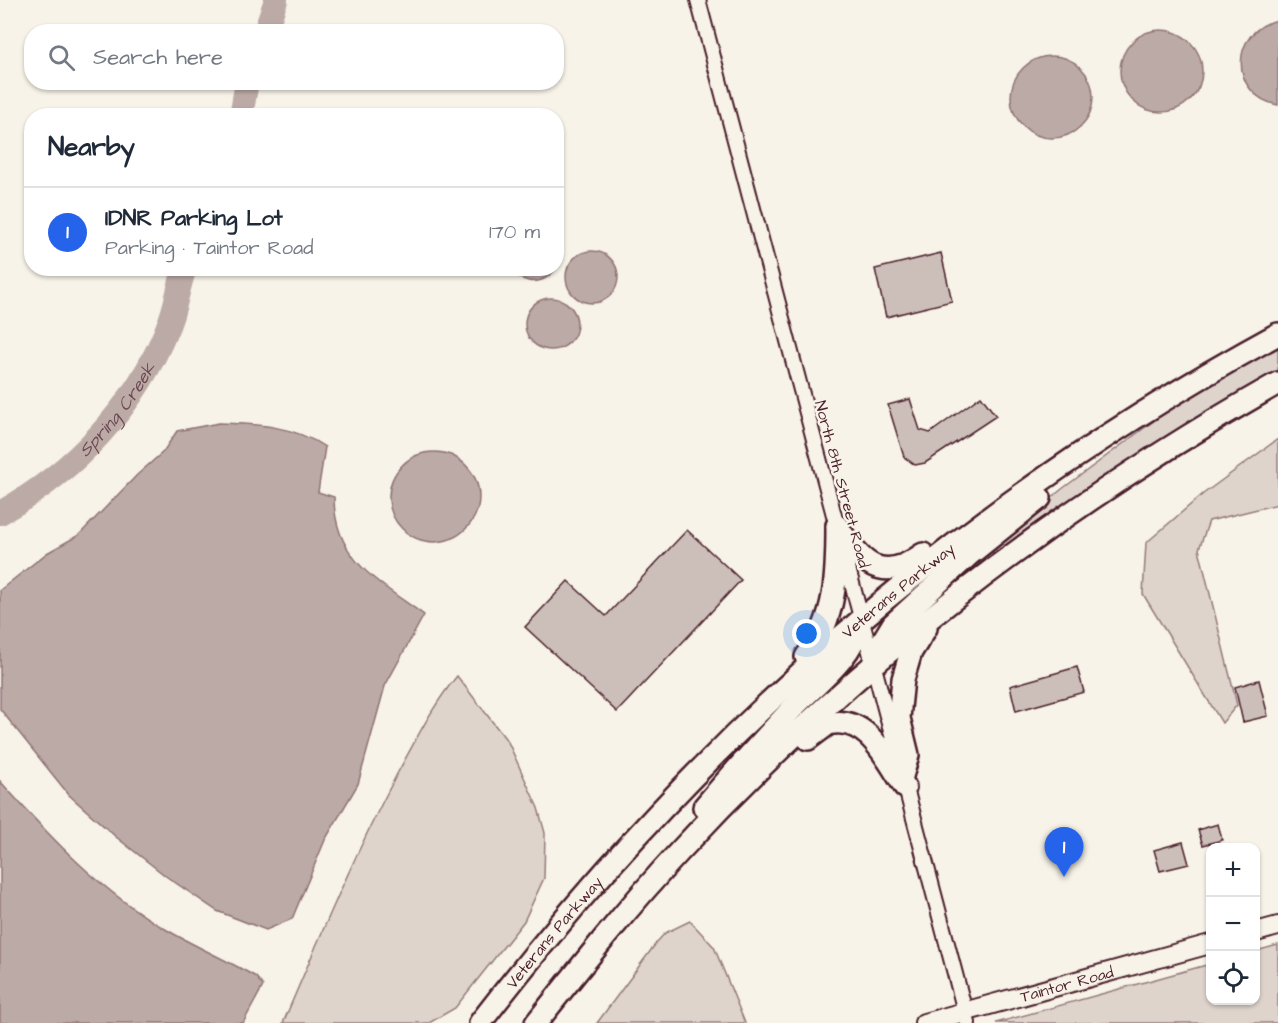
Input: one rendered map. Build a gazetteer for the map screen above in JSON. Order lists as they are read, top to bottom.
{
  "streets": {
    "highway": ["Veterans Parkway"],
    "main road": ["Taintor Road"],
    "street": ["North 8th Street Road"]
  },
  "crossings": [
    ["North 8th Street Road", "Veterans Parkway"],
    ["North 8th Street Road", "Taintor Road"]
  ],
  "water": ["Spring Creek"],
  "page": {
    "search": "Search here",
    "heading": "Nearby",
    "list": [
      {
        "mark": "1",
        "name": "IDNR Parking Lot",
        "note": "Parking · Taintor Road",
        "value": "170 m"
      }
    ],
    "pins": "1",
    "map_buttons": ["+", "−"]
  }
}
